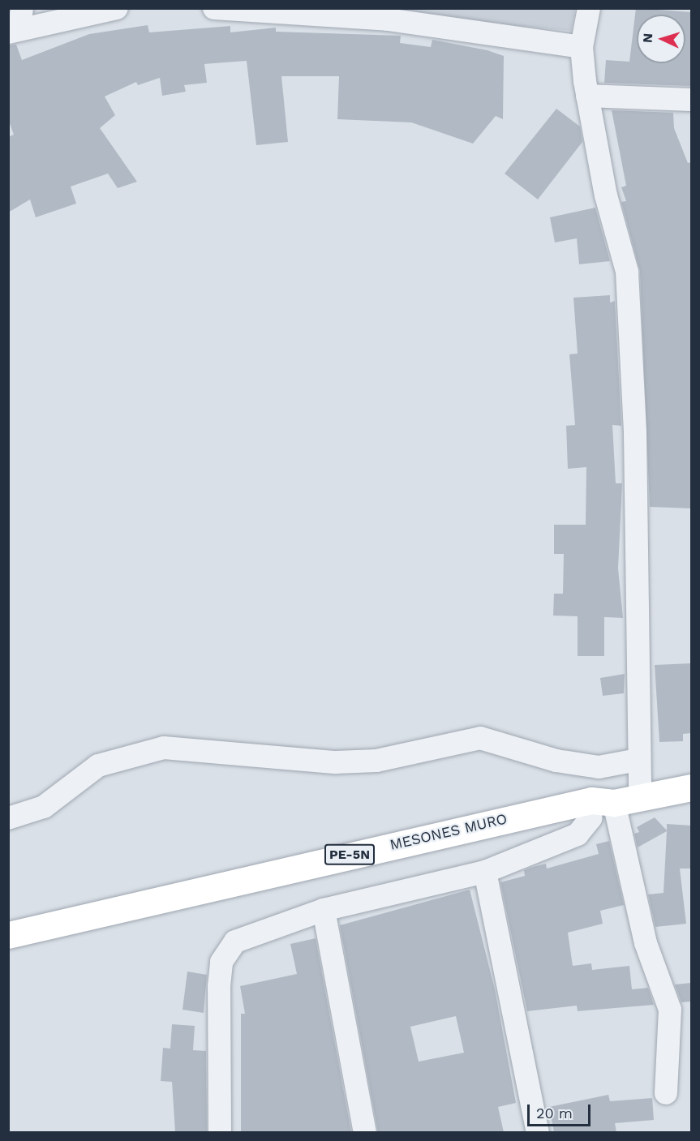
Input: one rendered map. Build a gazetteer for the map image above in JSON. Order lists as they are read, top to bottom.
{
  "streets": {
    "highway": ["MESONES MURO", "PE-5N"]
  },
  "scale_bar": "20 m",
  "north": "left"
}
